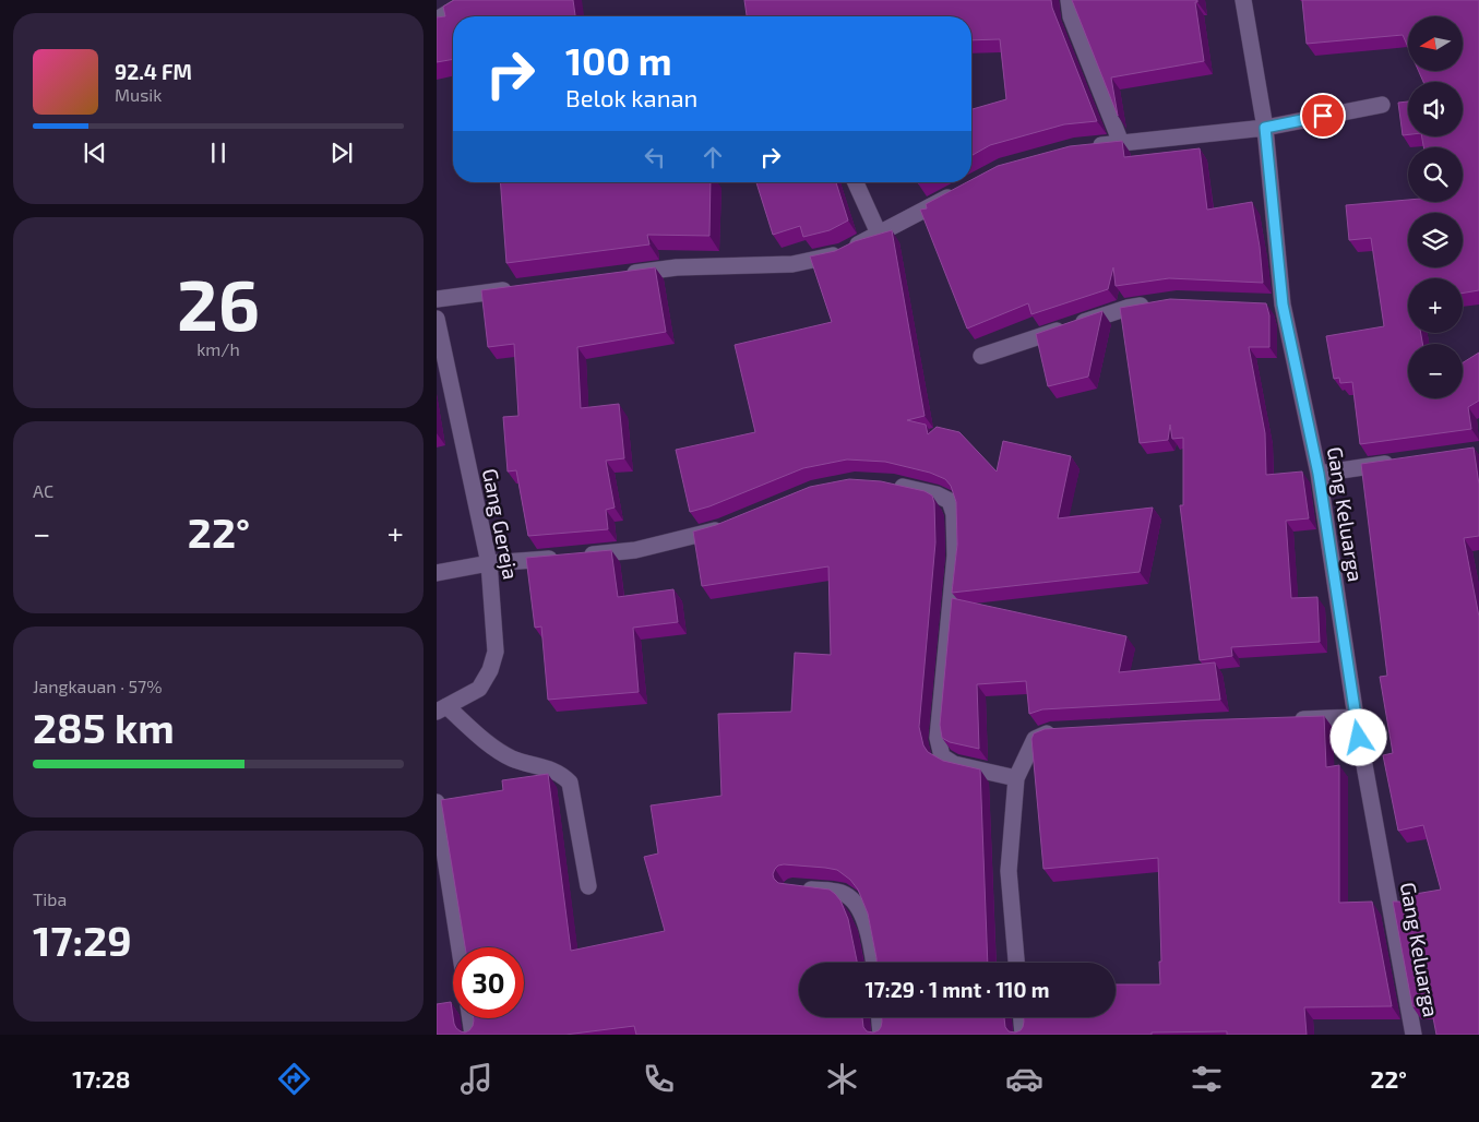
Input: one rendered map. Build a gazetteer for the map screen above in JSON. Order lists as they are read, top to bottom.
{
  "streets": {
    "street": ["Gang Keluarga", "Gang Gereja"]
  },
  "north": "left",
  "page": {
    "map_buttons": ["+", "−"],
    "turn": ["100 m", "Belok kanan"],
    "song": ["92.4 FM", "Musik"],
    "tile": [
      ["26", "km/h"],
      "AC",
      ["Jangkauan · 57%", "285 km"],
      ["Tiba", "17:29"]
    ],
    "heat": ["−", "22°", "+"],
    "limit": "30",
    "trip": "17:29 · 1 mnt · 110 m",
    "tabs": ["17:28", "22°"]
  }
}
